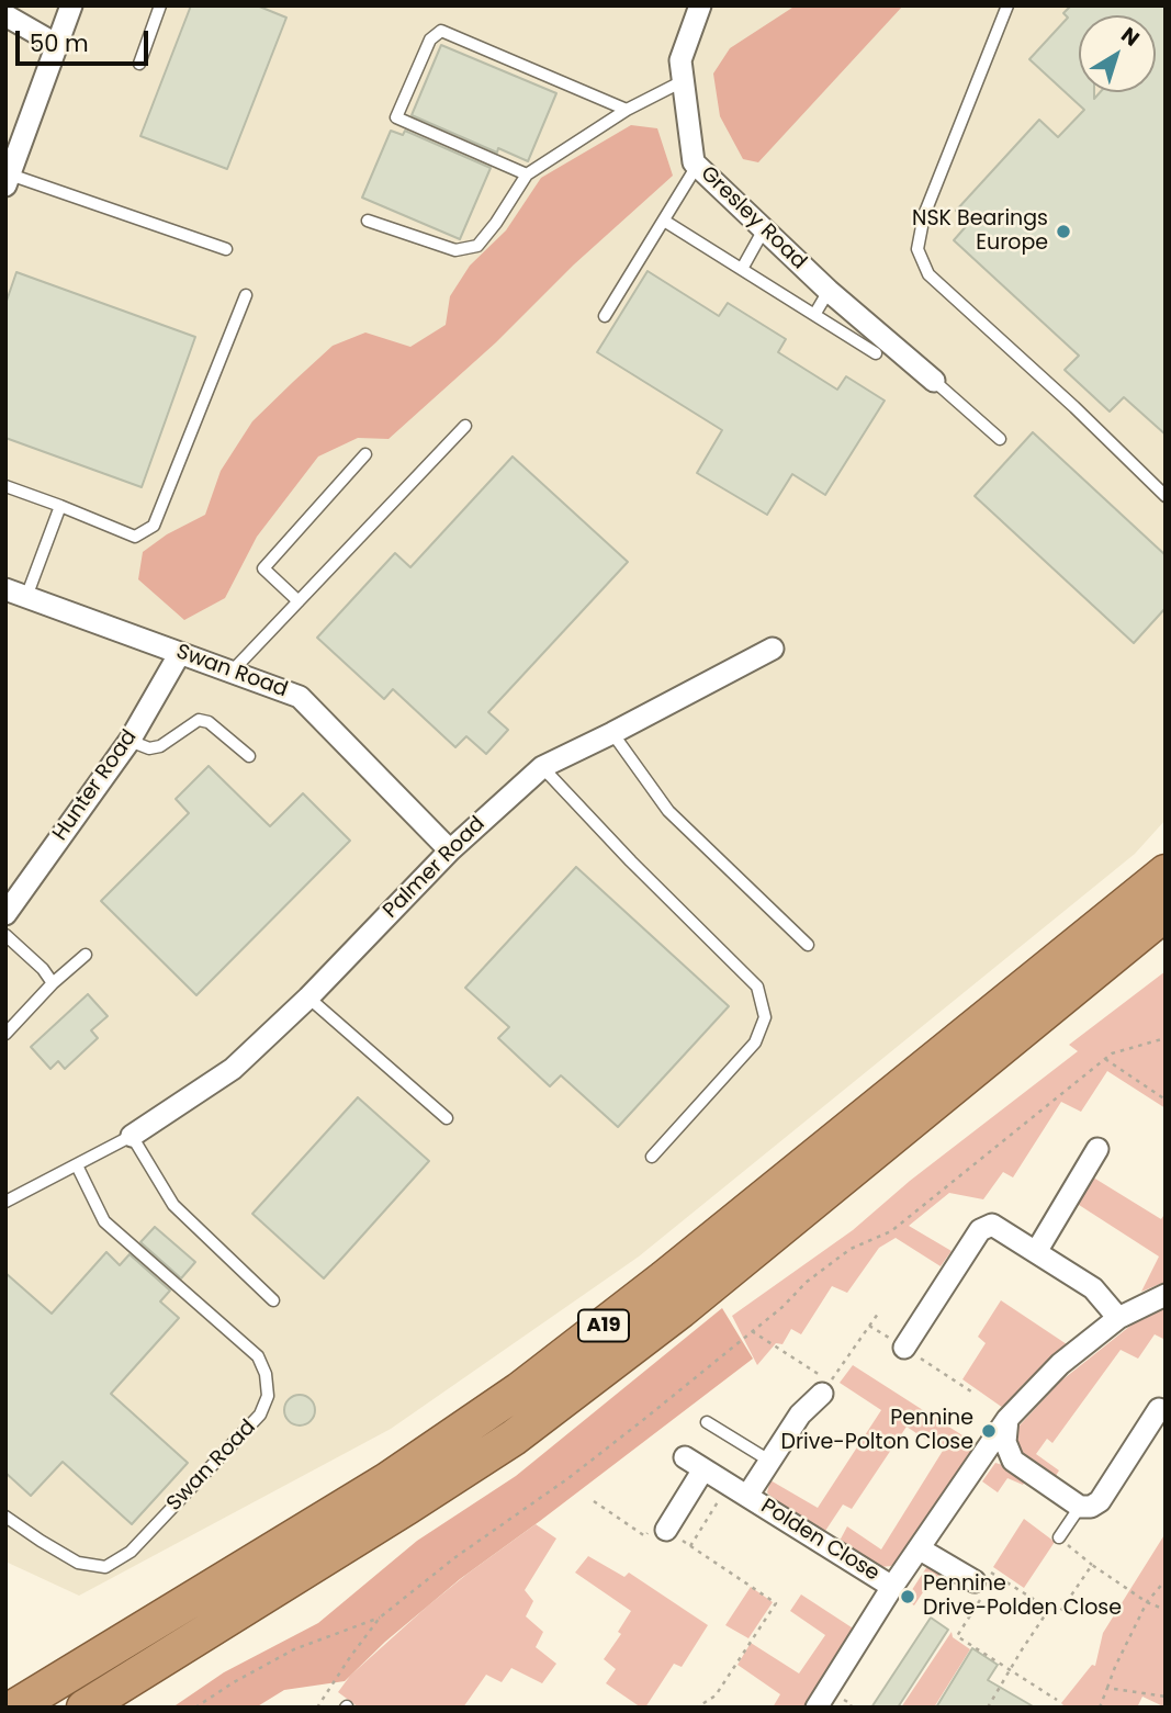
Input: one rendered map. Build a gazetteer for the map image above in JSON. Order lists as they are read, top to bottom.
{
  "streets": {
    "highway": ["A19"],
    "street": [
      "Gresley Road",
      "Swan Road",
      "Hunter Road",
      "Palmer Road",
      "Polden Close"
    ]
  },
  "crossings": [
    ["Swan Road", "Hunter Road"],
    ["Swan Road", "Palmer Road"]
  ],
  "places": ["NSK Bearings Europe", "Pennine Drive-Polton Close", "Pennine Drive-Polden Close"],
  "scale_bar": "50 m",
  "north": "top right"
}
